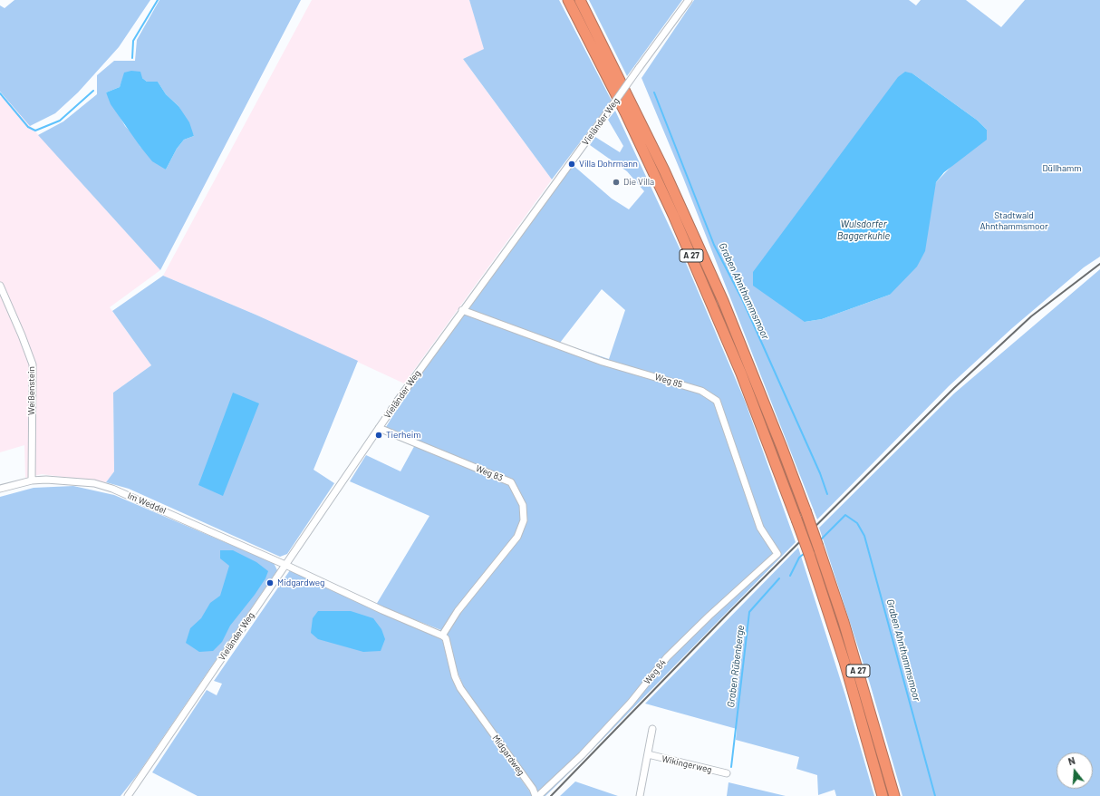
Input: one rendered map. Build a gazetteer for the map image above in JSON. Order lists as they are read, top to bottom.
{
  "streets": {
    "highway": ["A 27"],
    "street": [
      "Vieländer Weg",
      "Weg 85",
      "Weißenstein",
      "Weg 83",
      "Im Weddel",
      "Weg 84",
      "Midgardweg",
      "Wikingerweg"
    ]
  },
  "crossings": [
    ["Vieländer Weg", "Weg 85"],
    ["Vieländer Weg", "Weg 83"],
    ["Vieländer Weg", "Im Weddel"],
    ["Weg 85", "Weg 84"],
    ["Weißenstein", "Im Weddel"],
    ["Weg 83", "Midgardweg"],
    ["Weg 84", "Midgardweg"]
  ],
  "water": ["Wulsdorfer Baggerkuhle", "Graben Ahnthammsmoor", "Graben Rübenberge"],
  "parks": ["Düllhamm", "Stadtwald Ahnthammsmoor"],
  "places": [
    "Villa Dohrmann",
    "Die Villa",
    "Tierheim",
    "Midgardweg"
  ],
  "north": "top"
}
